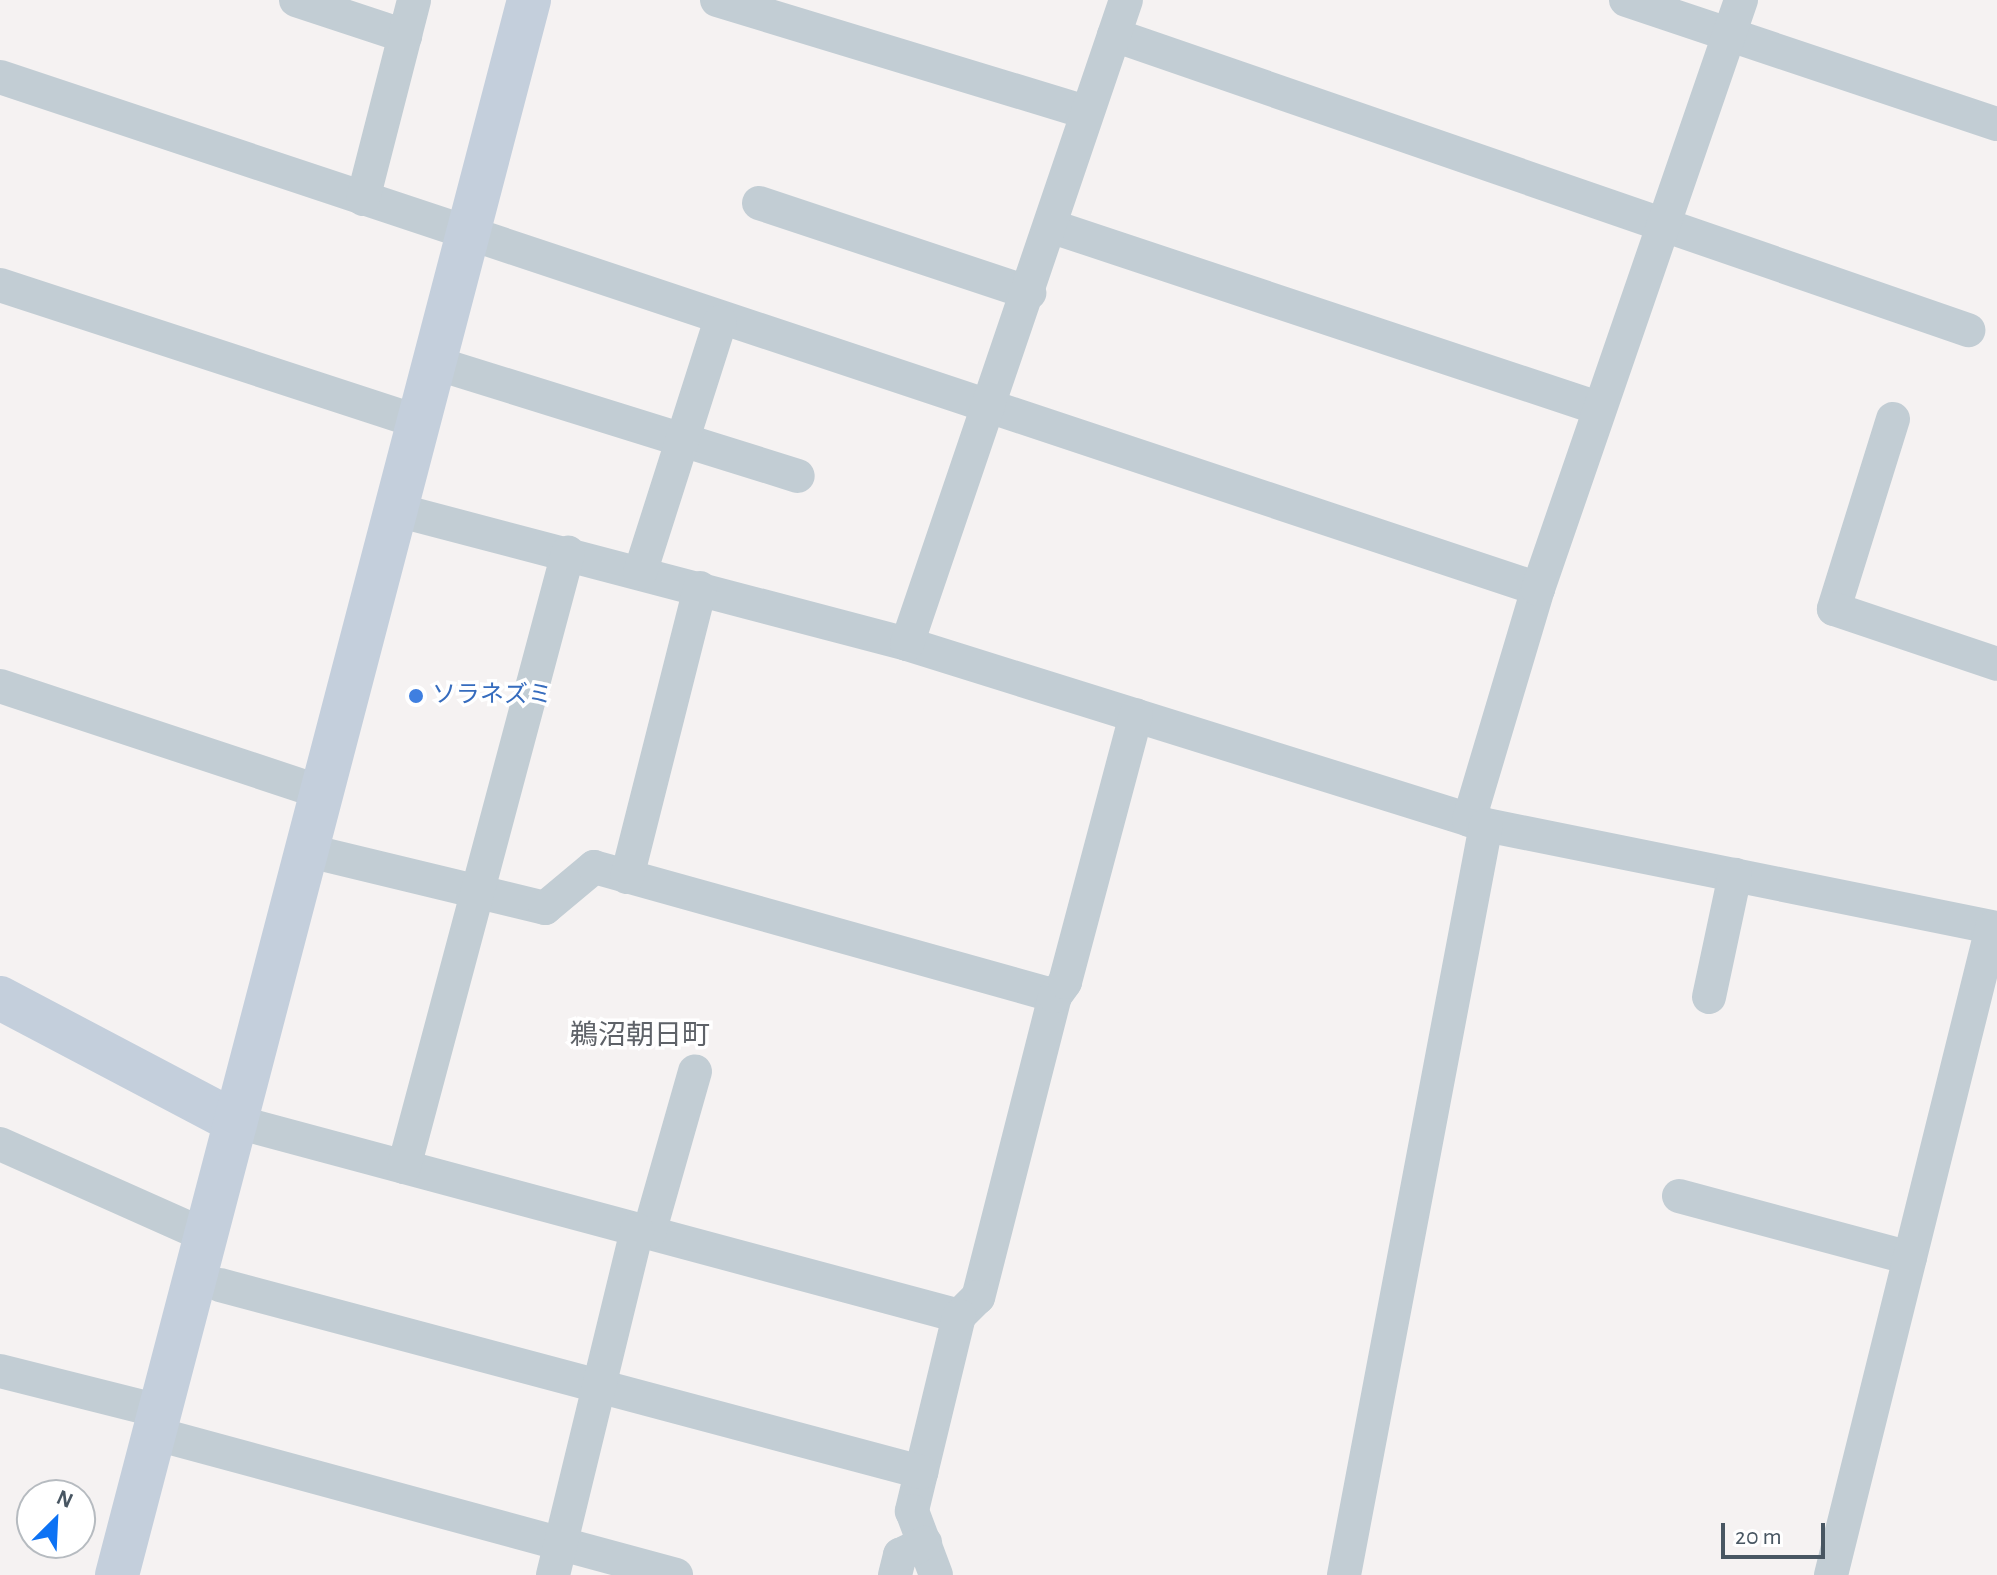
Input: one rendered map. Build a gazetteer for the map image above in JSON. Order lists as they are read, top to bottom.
{
  "districts": ["鵜沼朝日町"],
  "places": ["ソラネズミ"],
  "scale_bar": "20 m",
  "north": "top right"
}
